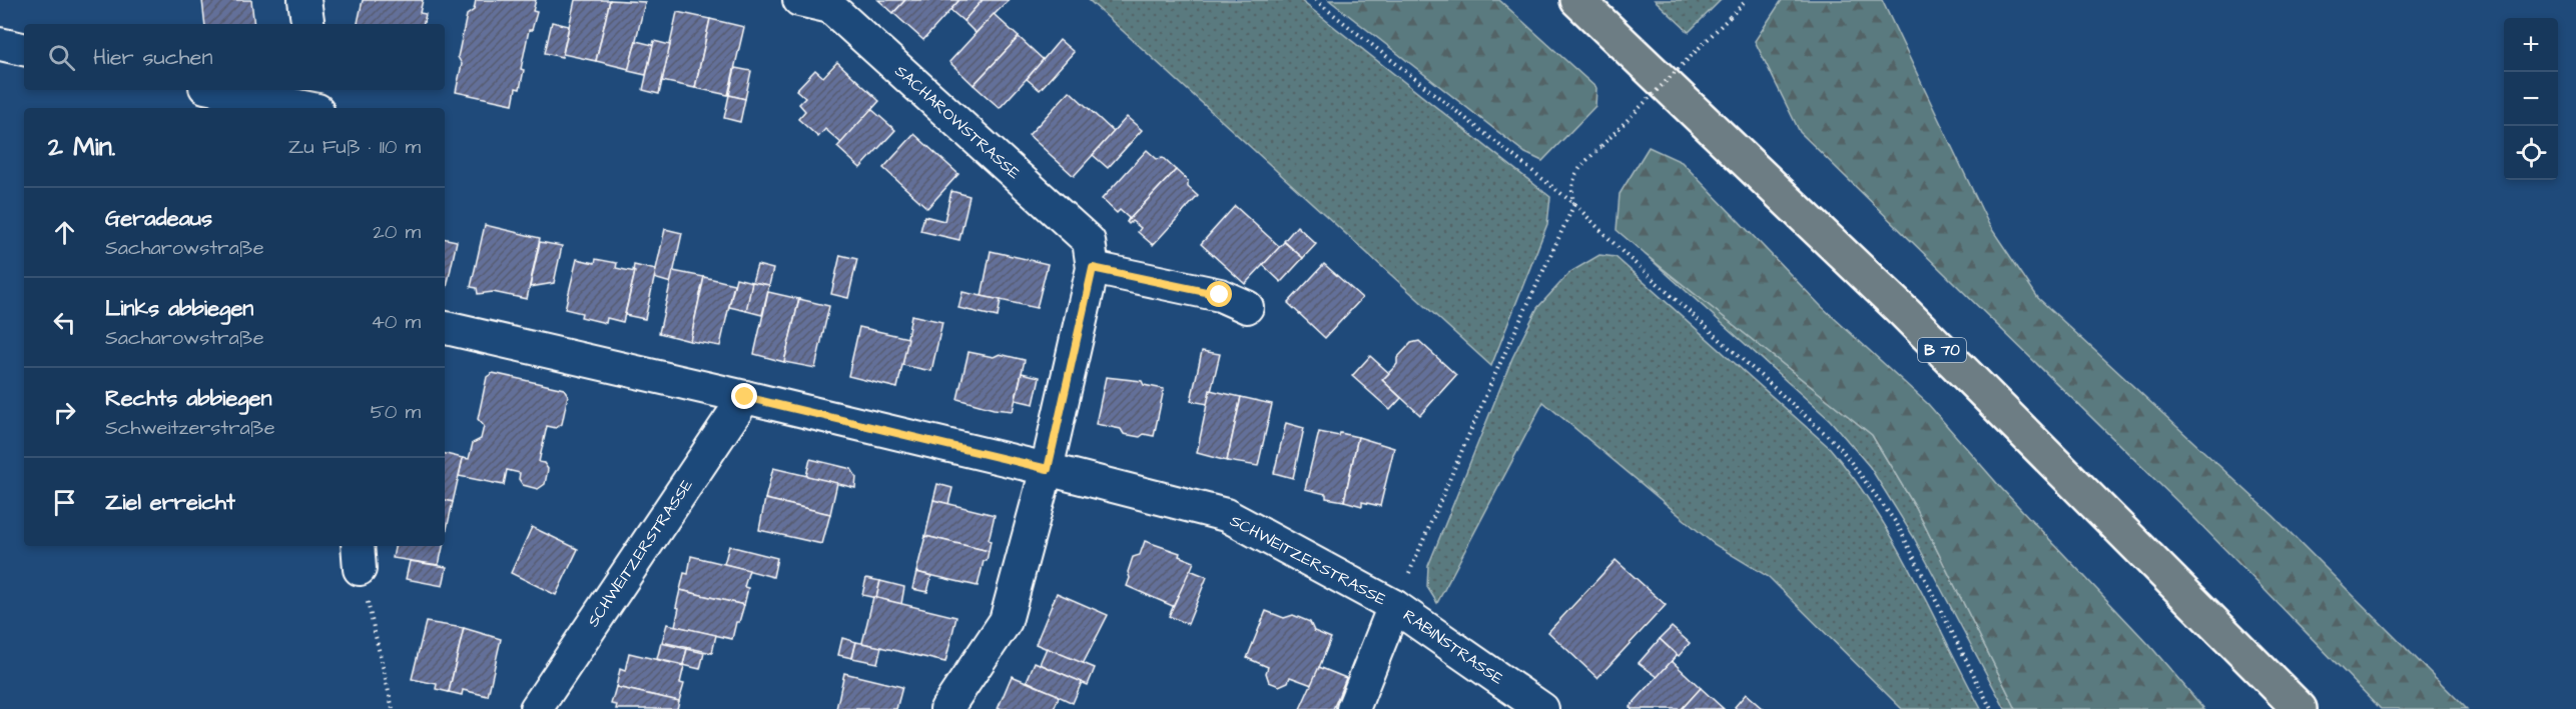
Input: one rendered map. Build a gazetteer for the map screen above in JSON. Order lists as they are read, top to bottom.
{
  "streets": {
    "highway": ["B 70"],
    "street": ["SACHAROWSTRASSE", "SCHWEITZERSTRASSE", "RABINSTRASSE"]
  },
  "crossings": [
    ["SACHAROWSTRASSE", "SCHWEITZERSTRASSE"],
    ["SCHWEITZERSTRASSE", "RABINSTRASSE"]
  ],
  "page": {
    "map_buttons": ["+", "−"],
    "search": "Hier suchen",
    "heading": ["2 Min.", "Zu Fuß · 110 m"],
    "list": [
      ["Geradeaus", "Sacharowstraße", "20 m"],
      ["Links abbiegen", "Sacharowstraße", "40 m"],
      ["Rechts abbiegen", "Schweitzerstraße", "50 m"],
      "Ziel erreicht"
    ]
  }
}
